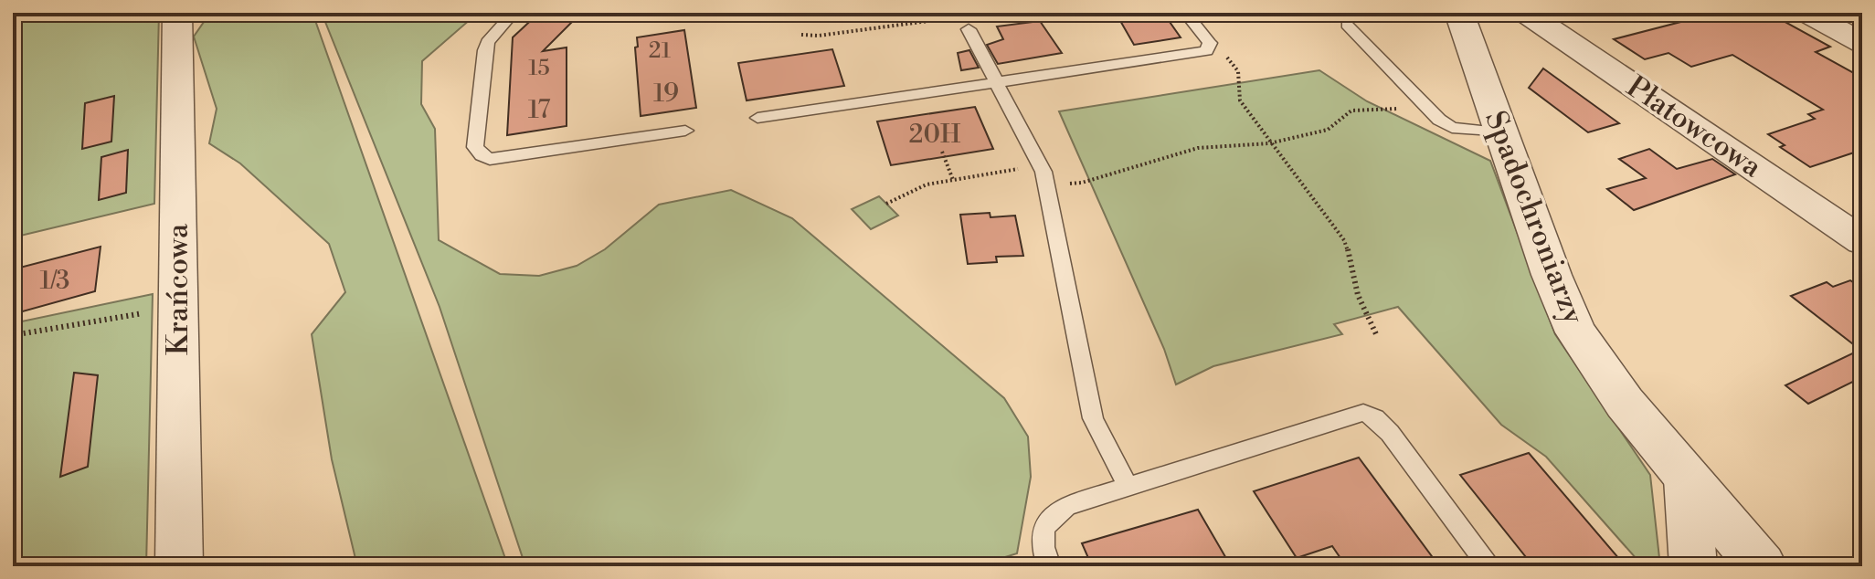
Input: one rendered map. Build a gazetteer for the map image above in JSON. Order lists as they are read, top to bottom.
{
  "streets": {
    "street": ["Płatowcowa", "Spadochroniarzy", "Krańcowa"]
  },
  "house_numbers": [
    "21",
    "15",
    "19",
    "17",
    "20H",
    "1/3"
  ]
}
